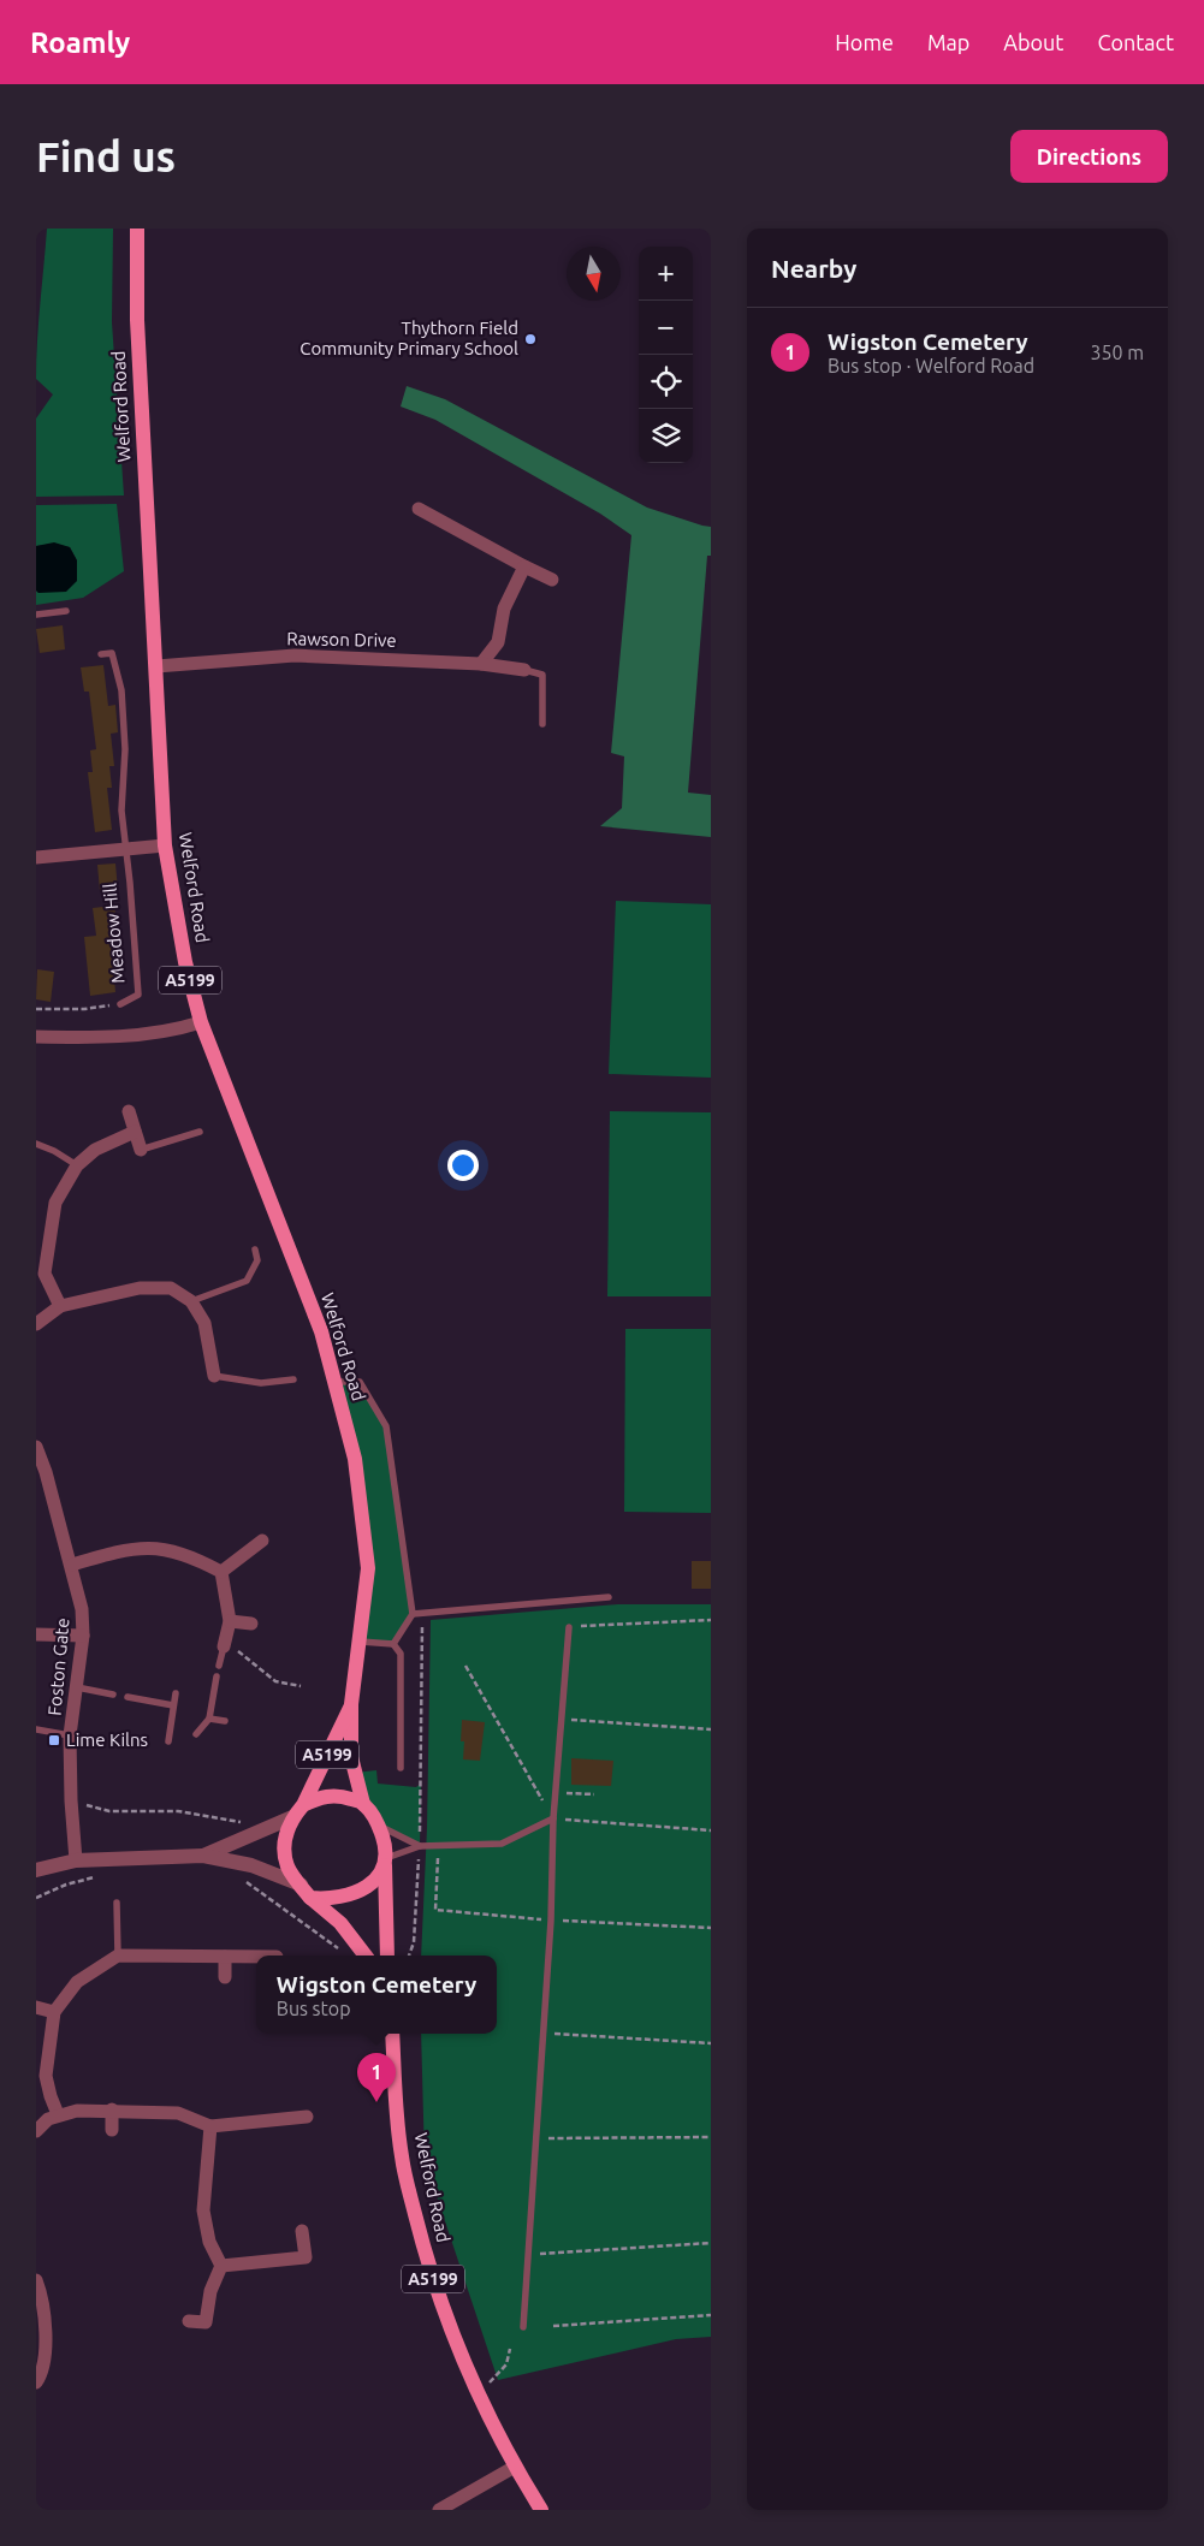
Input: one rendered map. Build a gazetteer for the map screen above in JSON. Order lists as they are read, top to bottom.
{
  "streets": {
    "main road": ["Welford Road", "A5199"],
    "street": ["Rawson Drive", "Foston Gate"],
    "lane": ["Meadow Hill"]
  },
  "crossings": [
    ["Welford Road", "Rawson Drive"]
  ],
  "places": {
    "other": ["Thythorn Field Community Primary School"],
    "transit": ["Lime Kilns"]
  },
  "north": "bottom",
  "page": {
    "header": "Roamly",
    "nav": [
      "Home",
      "Map",
      "About",
      "Contact"
    ],
    "buttons": "Directions",
    "title": "Find us",
    "heading": "Nearby",
    "map_buttons": ["+", "−"],
    "list": [
      {
        "mark": "1",
        "name": "Wigston Cemetery",
        "note": "Bus stop · Welford Road",
        "value": "350 m"
      }
    ],
    "popup": ["Wigston Cemetery", "Bus stop"],
    "pins": "1"
  }
}
